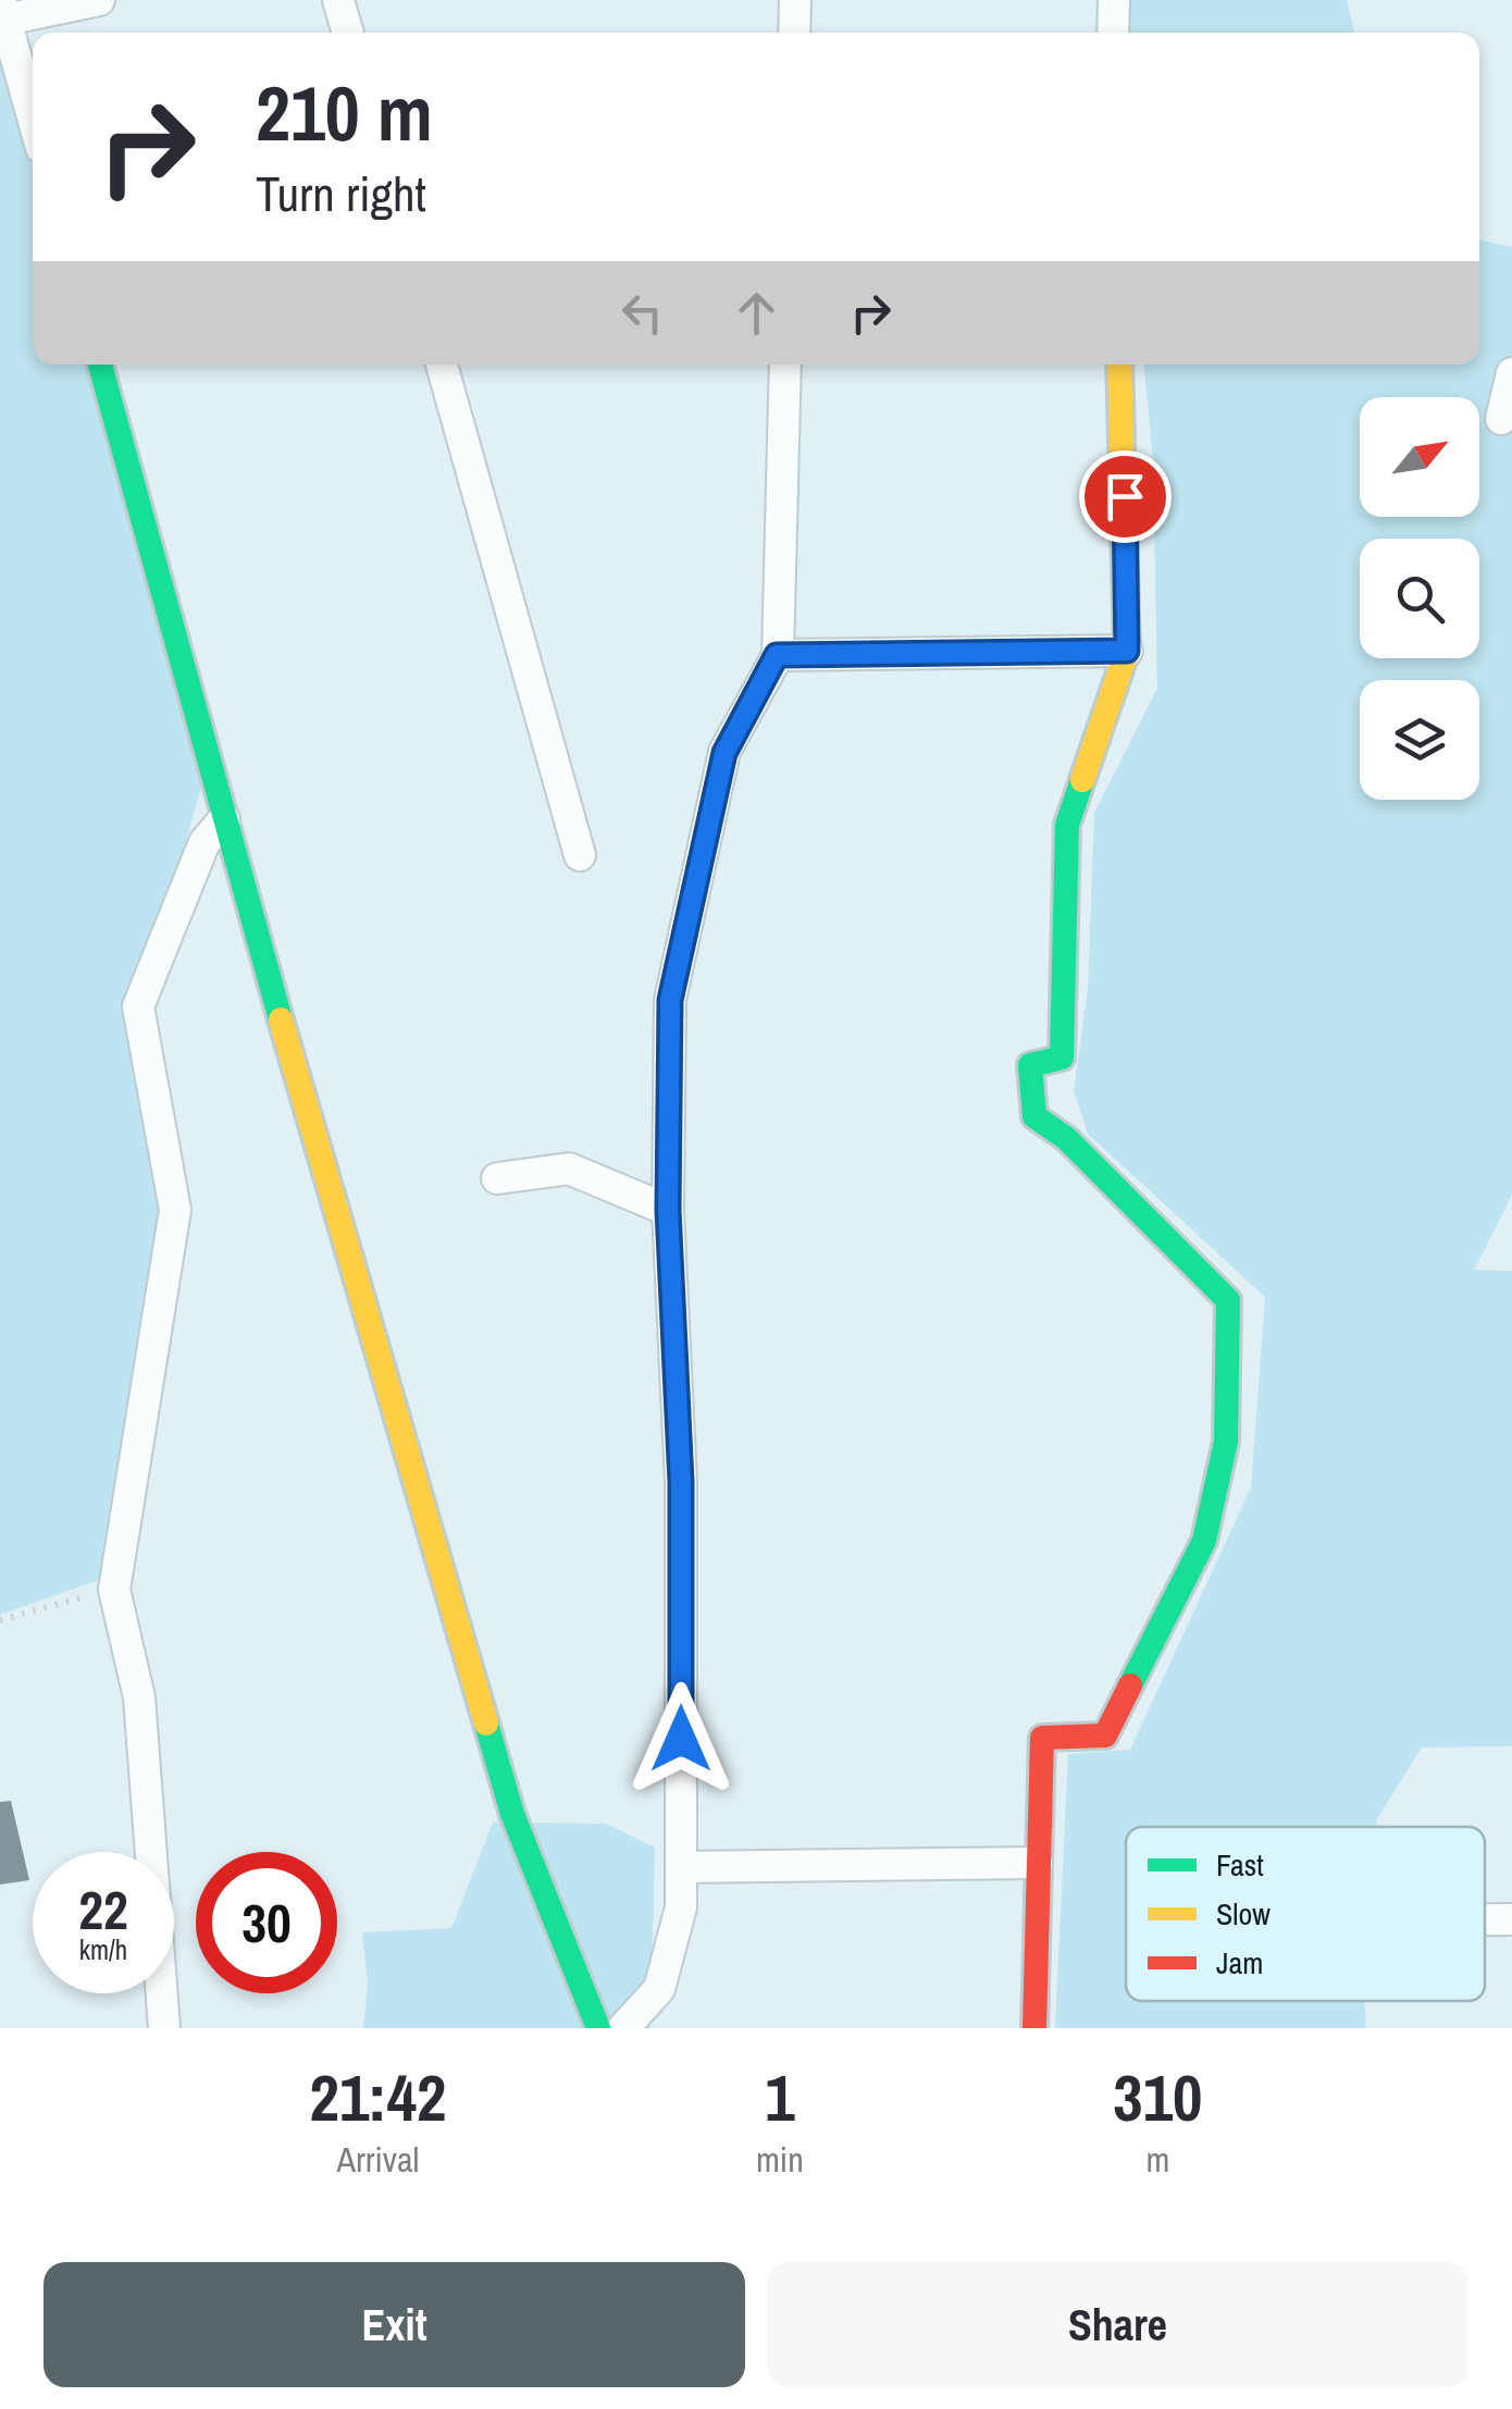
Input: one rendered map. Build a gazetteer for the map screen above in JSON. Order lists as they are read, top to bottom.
{
  "legend": ["Fast", "Slow", "Jam"],
  "north": "top right",
  "page": {
    "turn": ["210 m", "Turn right"],
    "speed": "22 km/h",
    "limit": "30",
    "eta": [
      "21:42",
      "Arrival",
      "1",
      "min",
      "310",
      "m"
    ],
    "buttons": ["Exit", "Share"]
  }
}
